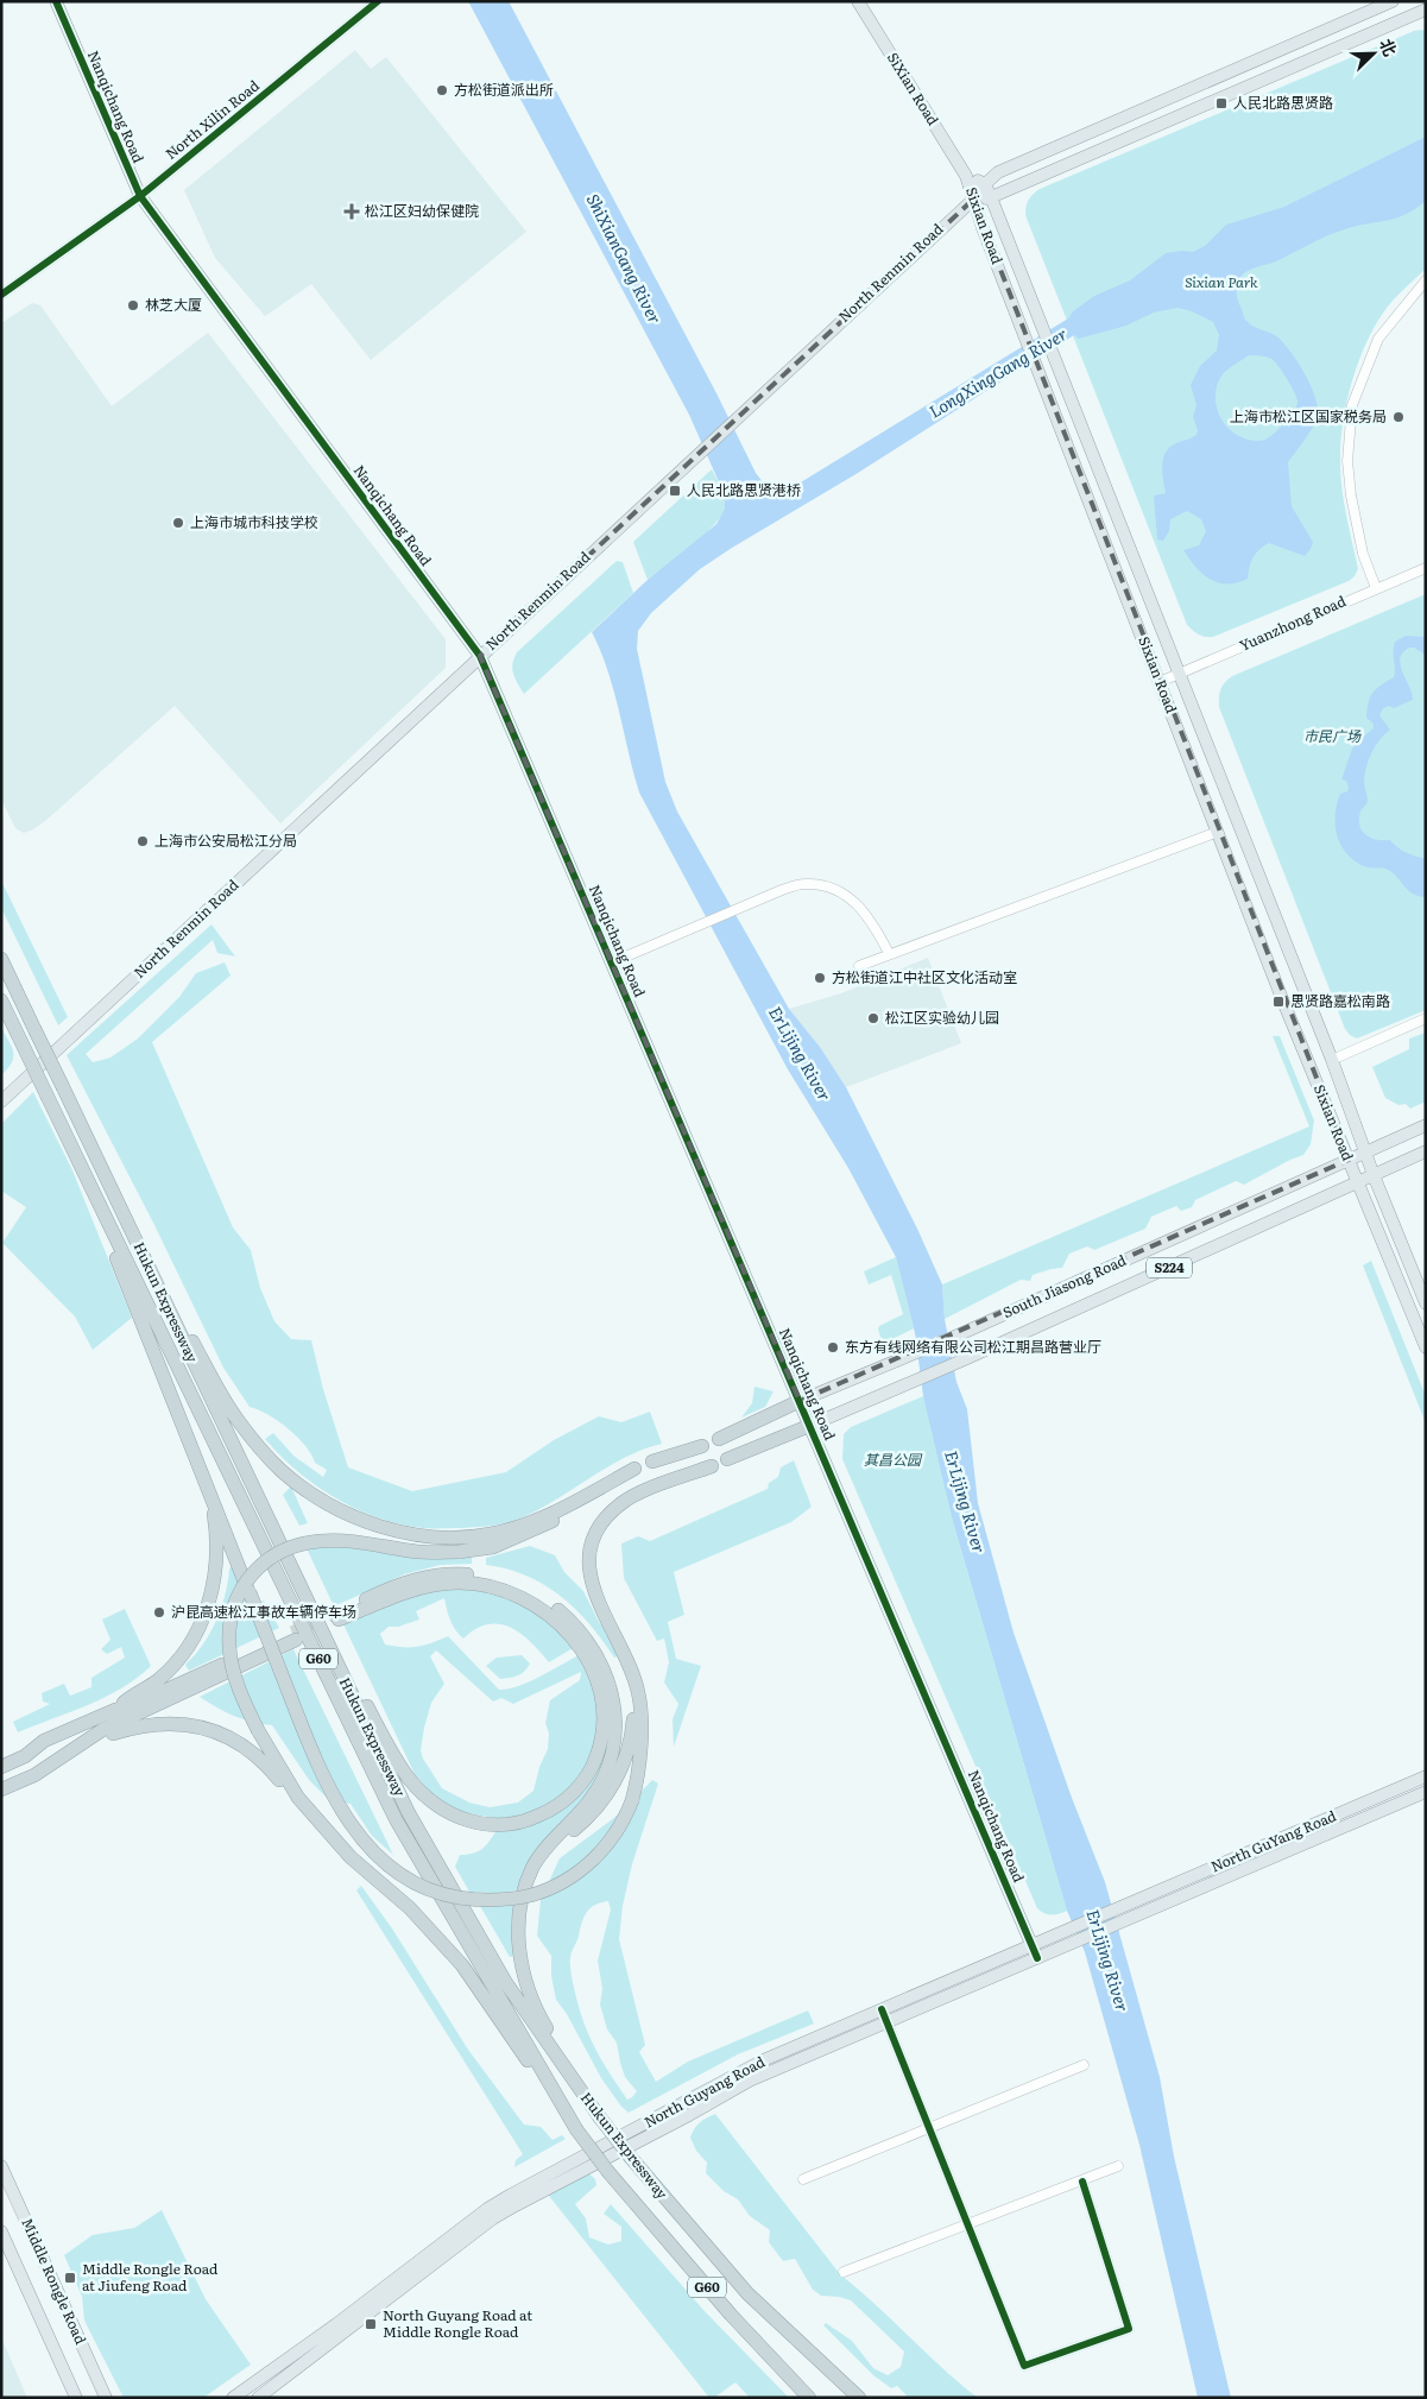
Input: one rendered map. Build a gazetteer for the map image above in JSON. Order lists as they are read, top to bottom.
{
  "streets": {
    "highway": ["Hukun Expressway", "G60"],
    "main road": [
      "SiXian Road",
      "Nanqichang Road",
      "Sixian Road",
      "North Renmin Road",
      "S224",
      "South Jiasong Road",
      "North GuYang Road",
      "North Guyang Road",
      "Middle Rongle Road"
    ],
    "street": ["North Xilin Road", "Yuanzhong Road"]
  },
  "crossings": [
    ["SiXian Road", "Sixian Road"],
    ["Nanqichang Road", "North Xilin Road"],
    ["Nanqichang Road", "North Renmin Road"],
    ["Nanqichang Road", "South Jiasong Road"],
    ["Nanqichang Road", "North Guyang Road"],
    ["Sixian Road", "North Renmin Road"],
    ["Sixian Road", "Yuanzhong Road"],
    ["Sixian Road", "South Jiasong Road"],
    ["North GuYang Road", "North Guyang Road"]
  ],
  "water": ["ShiXianGang River", "LongXingGang River", "ErLijing River"],
  "parks": ["Sixian Park", "市民广场", "其昌公园"],
  "places": {
    "other": [
      "方松街道派出所",
      "林芝大厦",
      "上海市松江区国家税务局",
      "上海市城市科技学校",
      "上海市公安局松江分局",
      "方松街道江中社区文化活动室",
      "松江区实验幼儿园",
      "东方有线网络有限公司松江期昌路营业厅",
      "沪昆高速松江事故车辆停车场"
    ],
    "transit": [
      "人民北路思贤路",
      "人民北路思贤港桥",
      "思贤路嘉松南路",
      "Middle Rongle Road at Jiufeng Road",
      "North Guyang Road at Middle Rongle Road"
    ],
    "health": ["松江区妇幼保健院"]
  },
  "north": "top right"
}
